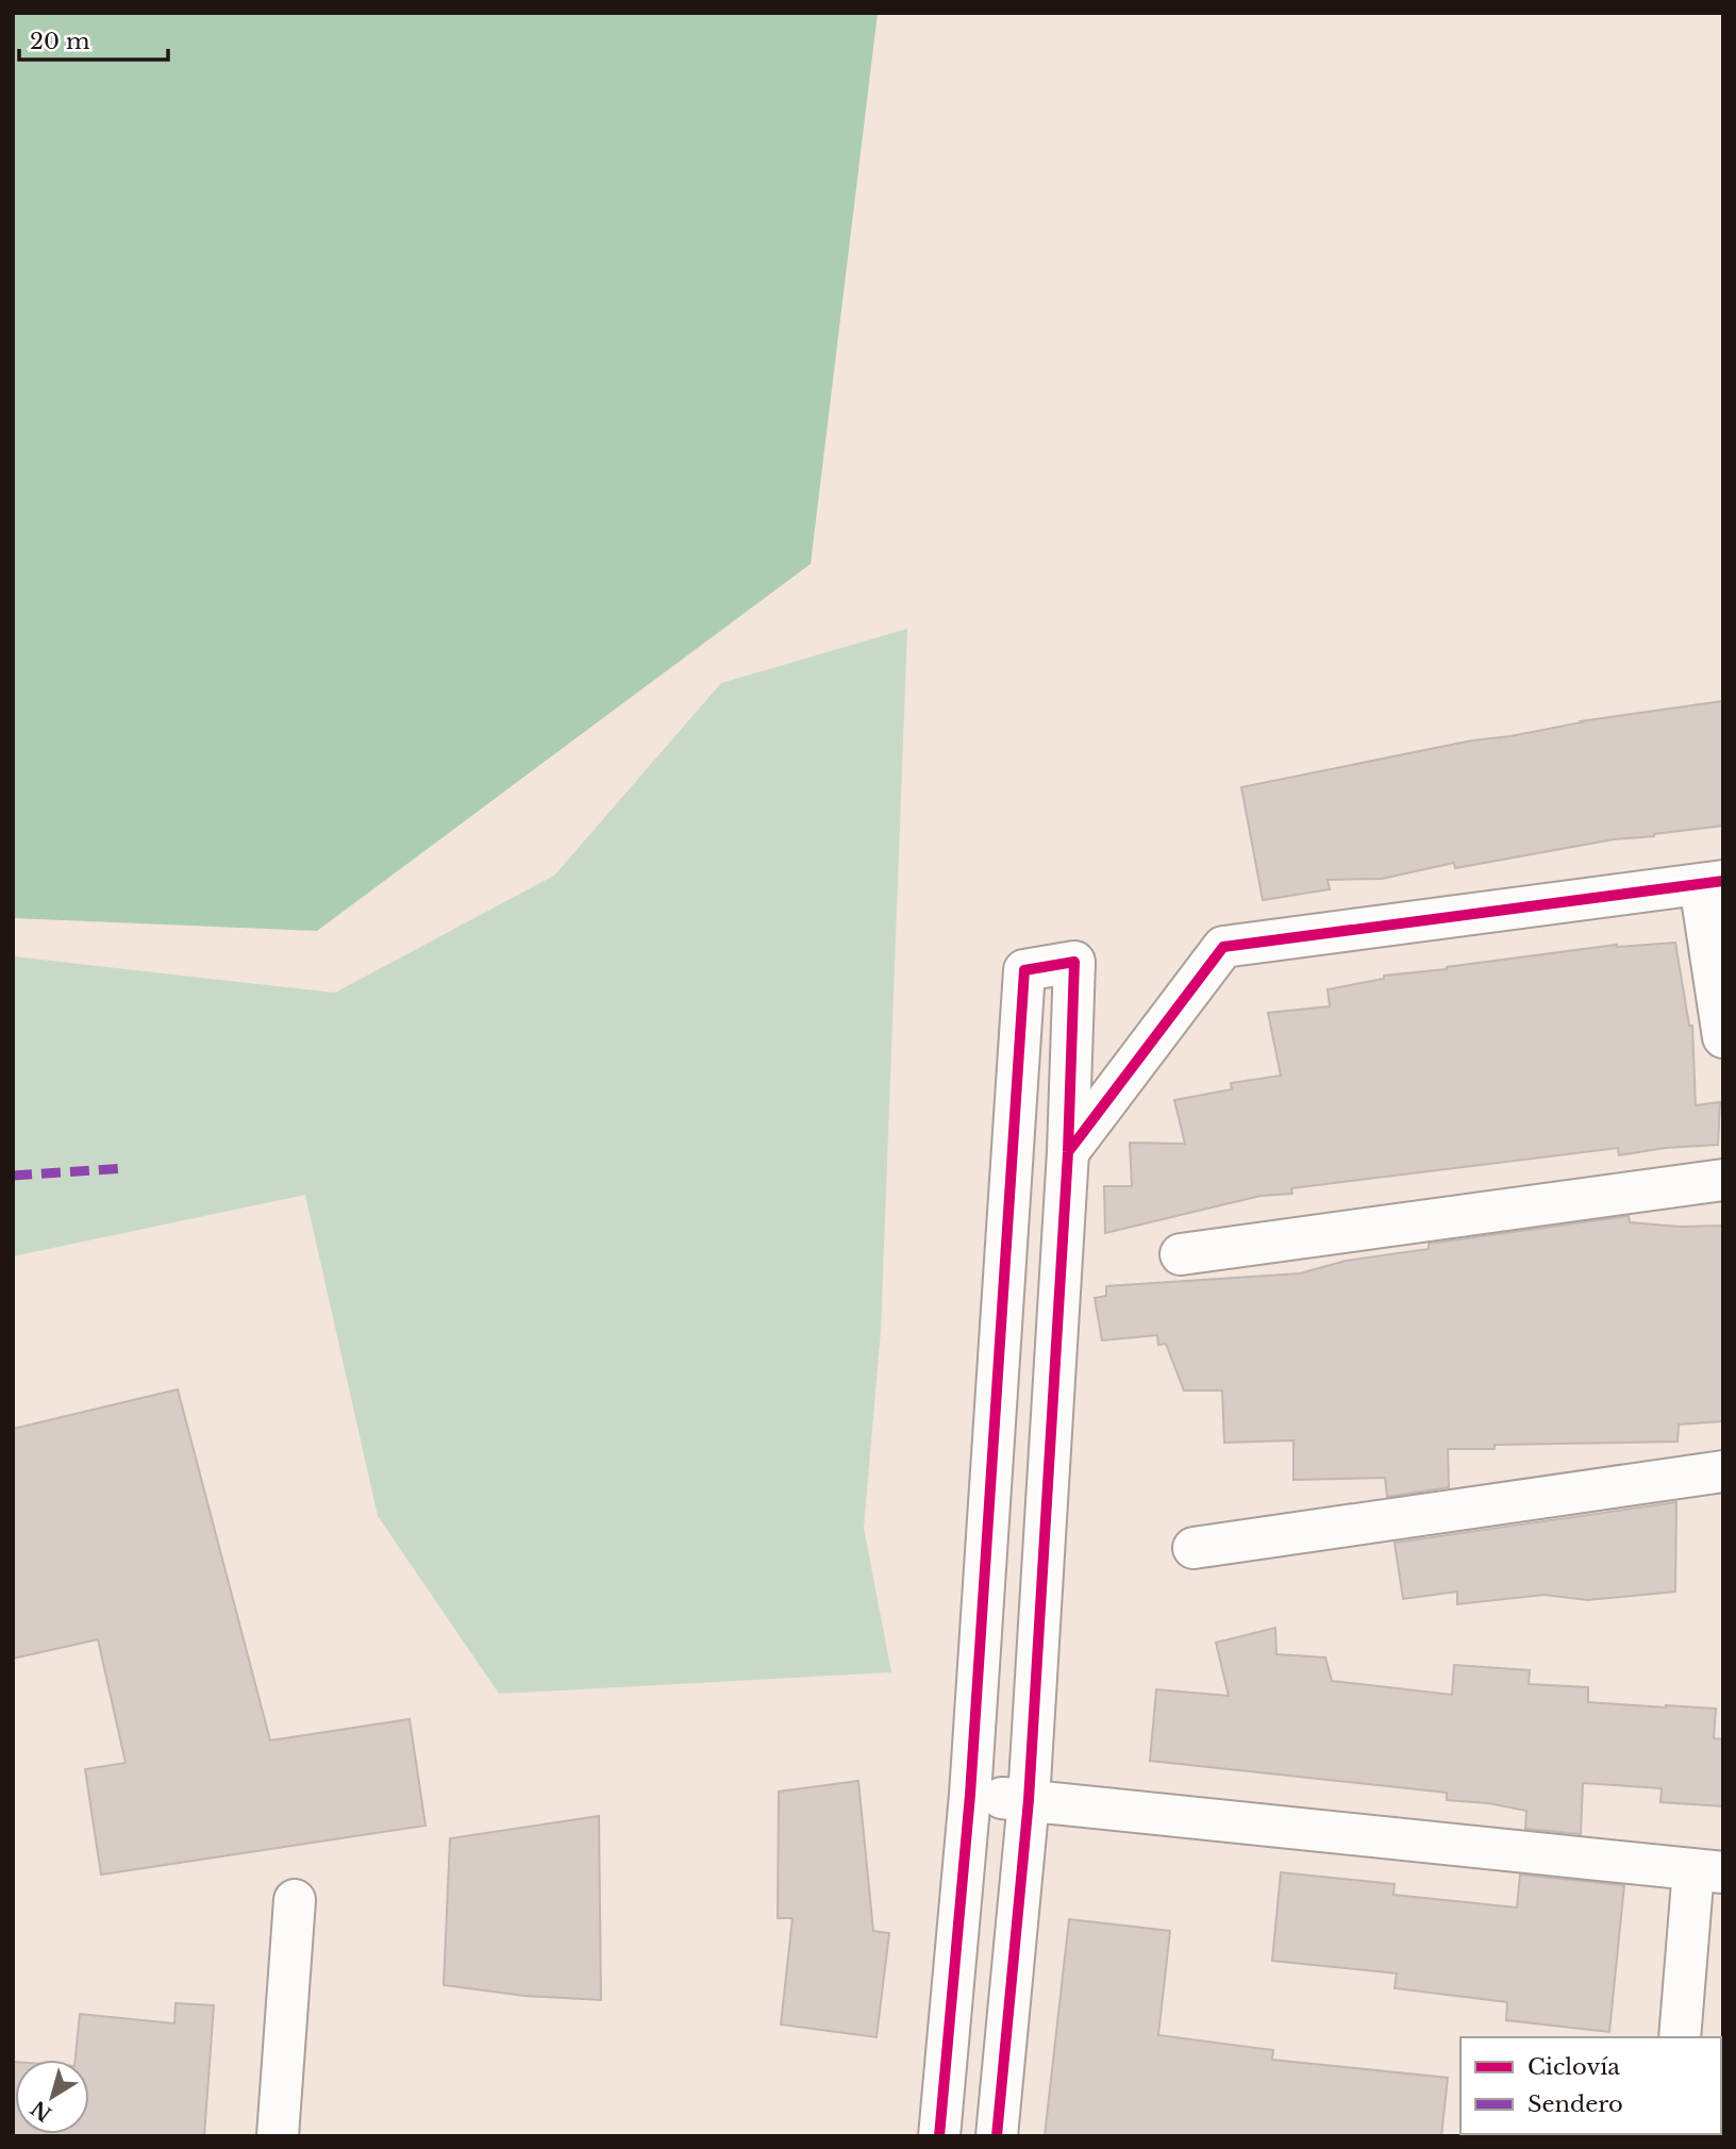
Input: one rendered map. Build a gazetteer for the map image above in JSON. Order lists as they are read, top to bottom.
{
  "legend": ["Ciclovía", "Sendero"],
  "scale_bar": "20 m",
  "north": "bottom left"
}
